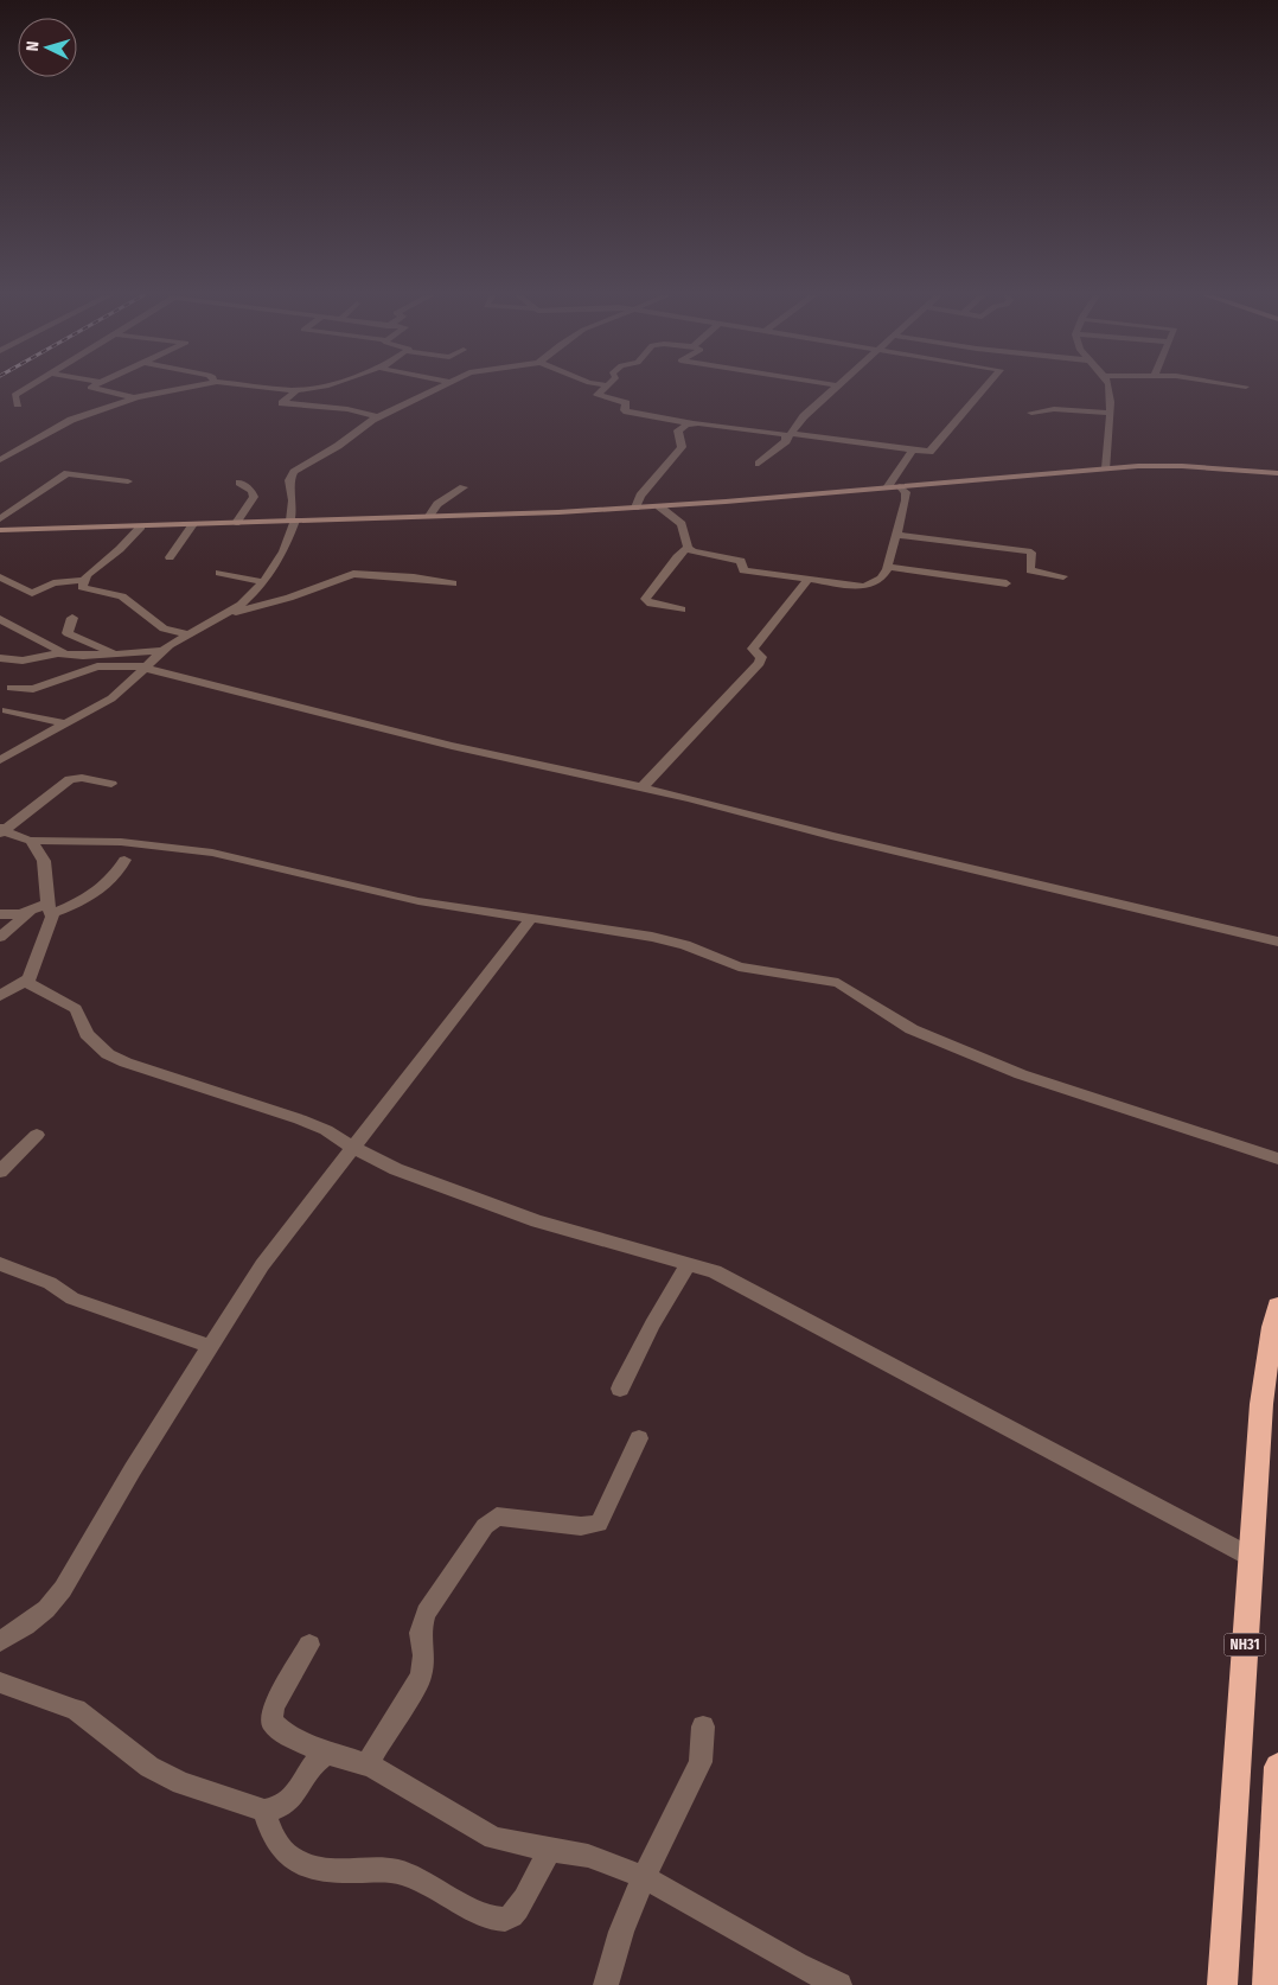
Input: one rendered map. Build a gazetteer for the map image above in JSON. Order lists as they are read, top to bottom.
{
  "streets": {
    "highway": ["NH31"]
  },
  "north": "left"
}
